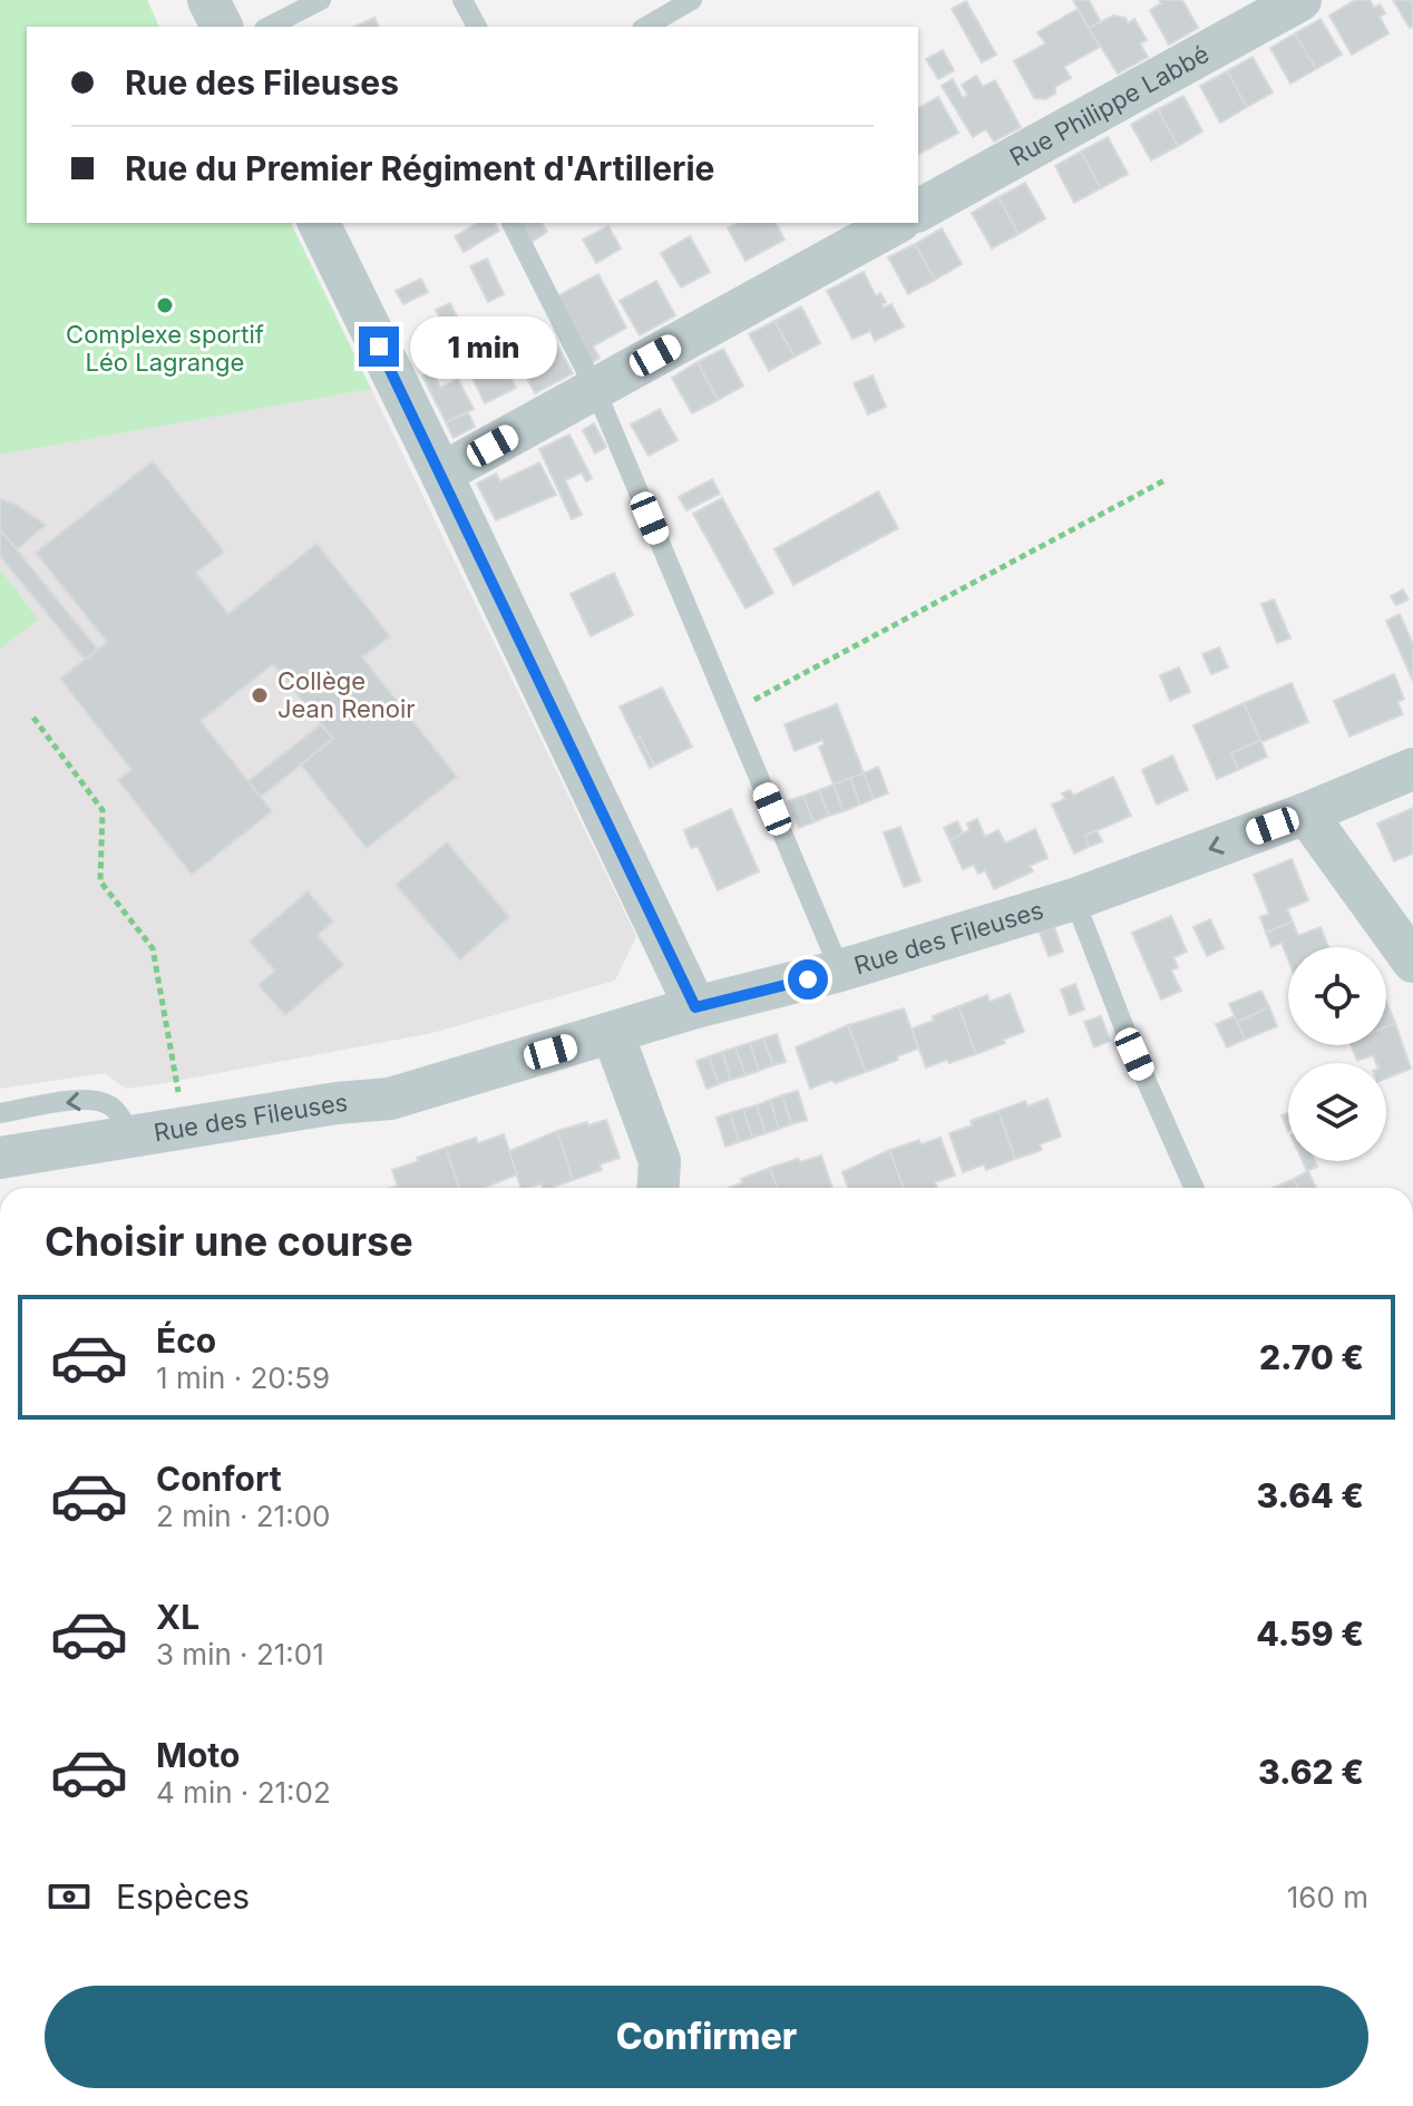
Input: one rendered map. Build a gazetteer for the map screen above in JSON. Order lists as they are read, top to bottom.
{
  "streets": {
    "street": ["Rue Philippe Labbé", "Rue des Fileuses"]
  },
  "places": ["Complexe sportif Léo Lagrange", "Collège Jean Renoir"],
  "page": {
    "banner": ["Rue des Fileuses", "Rue du Premier Régiment d'Artillerie"],
    "bubble": "1 min",
    "heading": "Choisir une course",
    "list": [
      {
        "name": "Éco",
        "note": "1 min · 20:59",
        "value": "2.70 €"
      },
      {
        "name": "Confort",
        "note": "2 min · 21:00",
        "value": "3.64 €"
      },
      {
        "name": "XL",
        "note": "3 min · 21:01",
        "value": "4.59 €"
      },
      {
        "name": "Moto",
        "note": "4 min · 21:02",
        "value": "3.62 €"
      }
    ],
    "pay": ["Espèces", "160 m"],
    "buttons": "Confirmer"
  }
}
